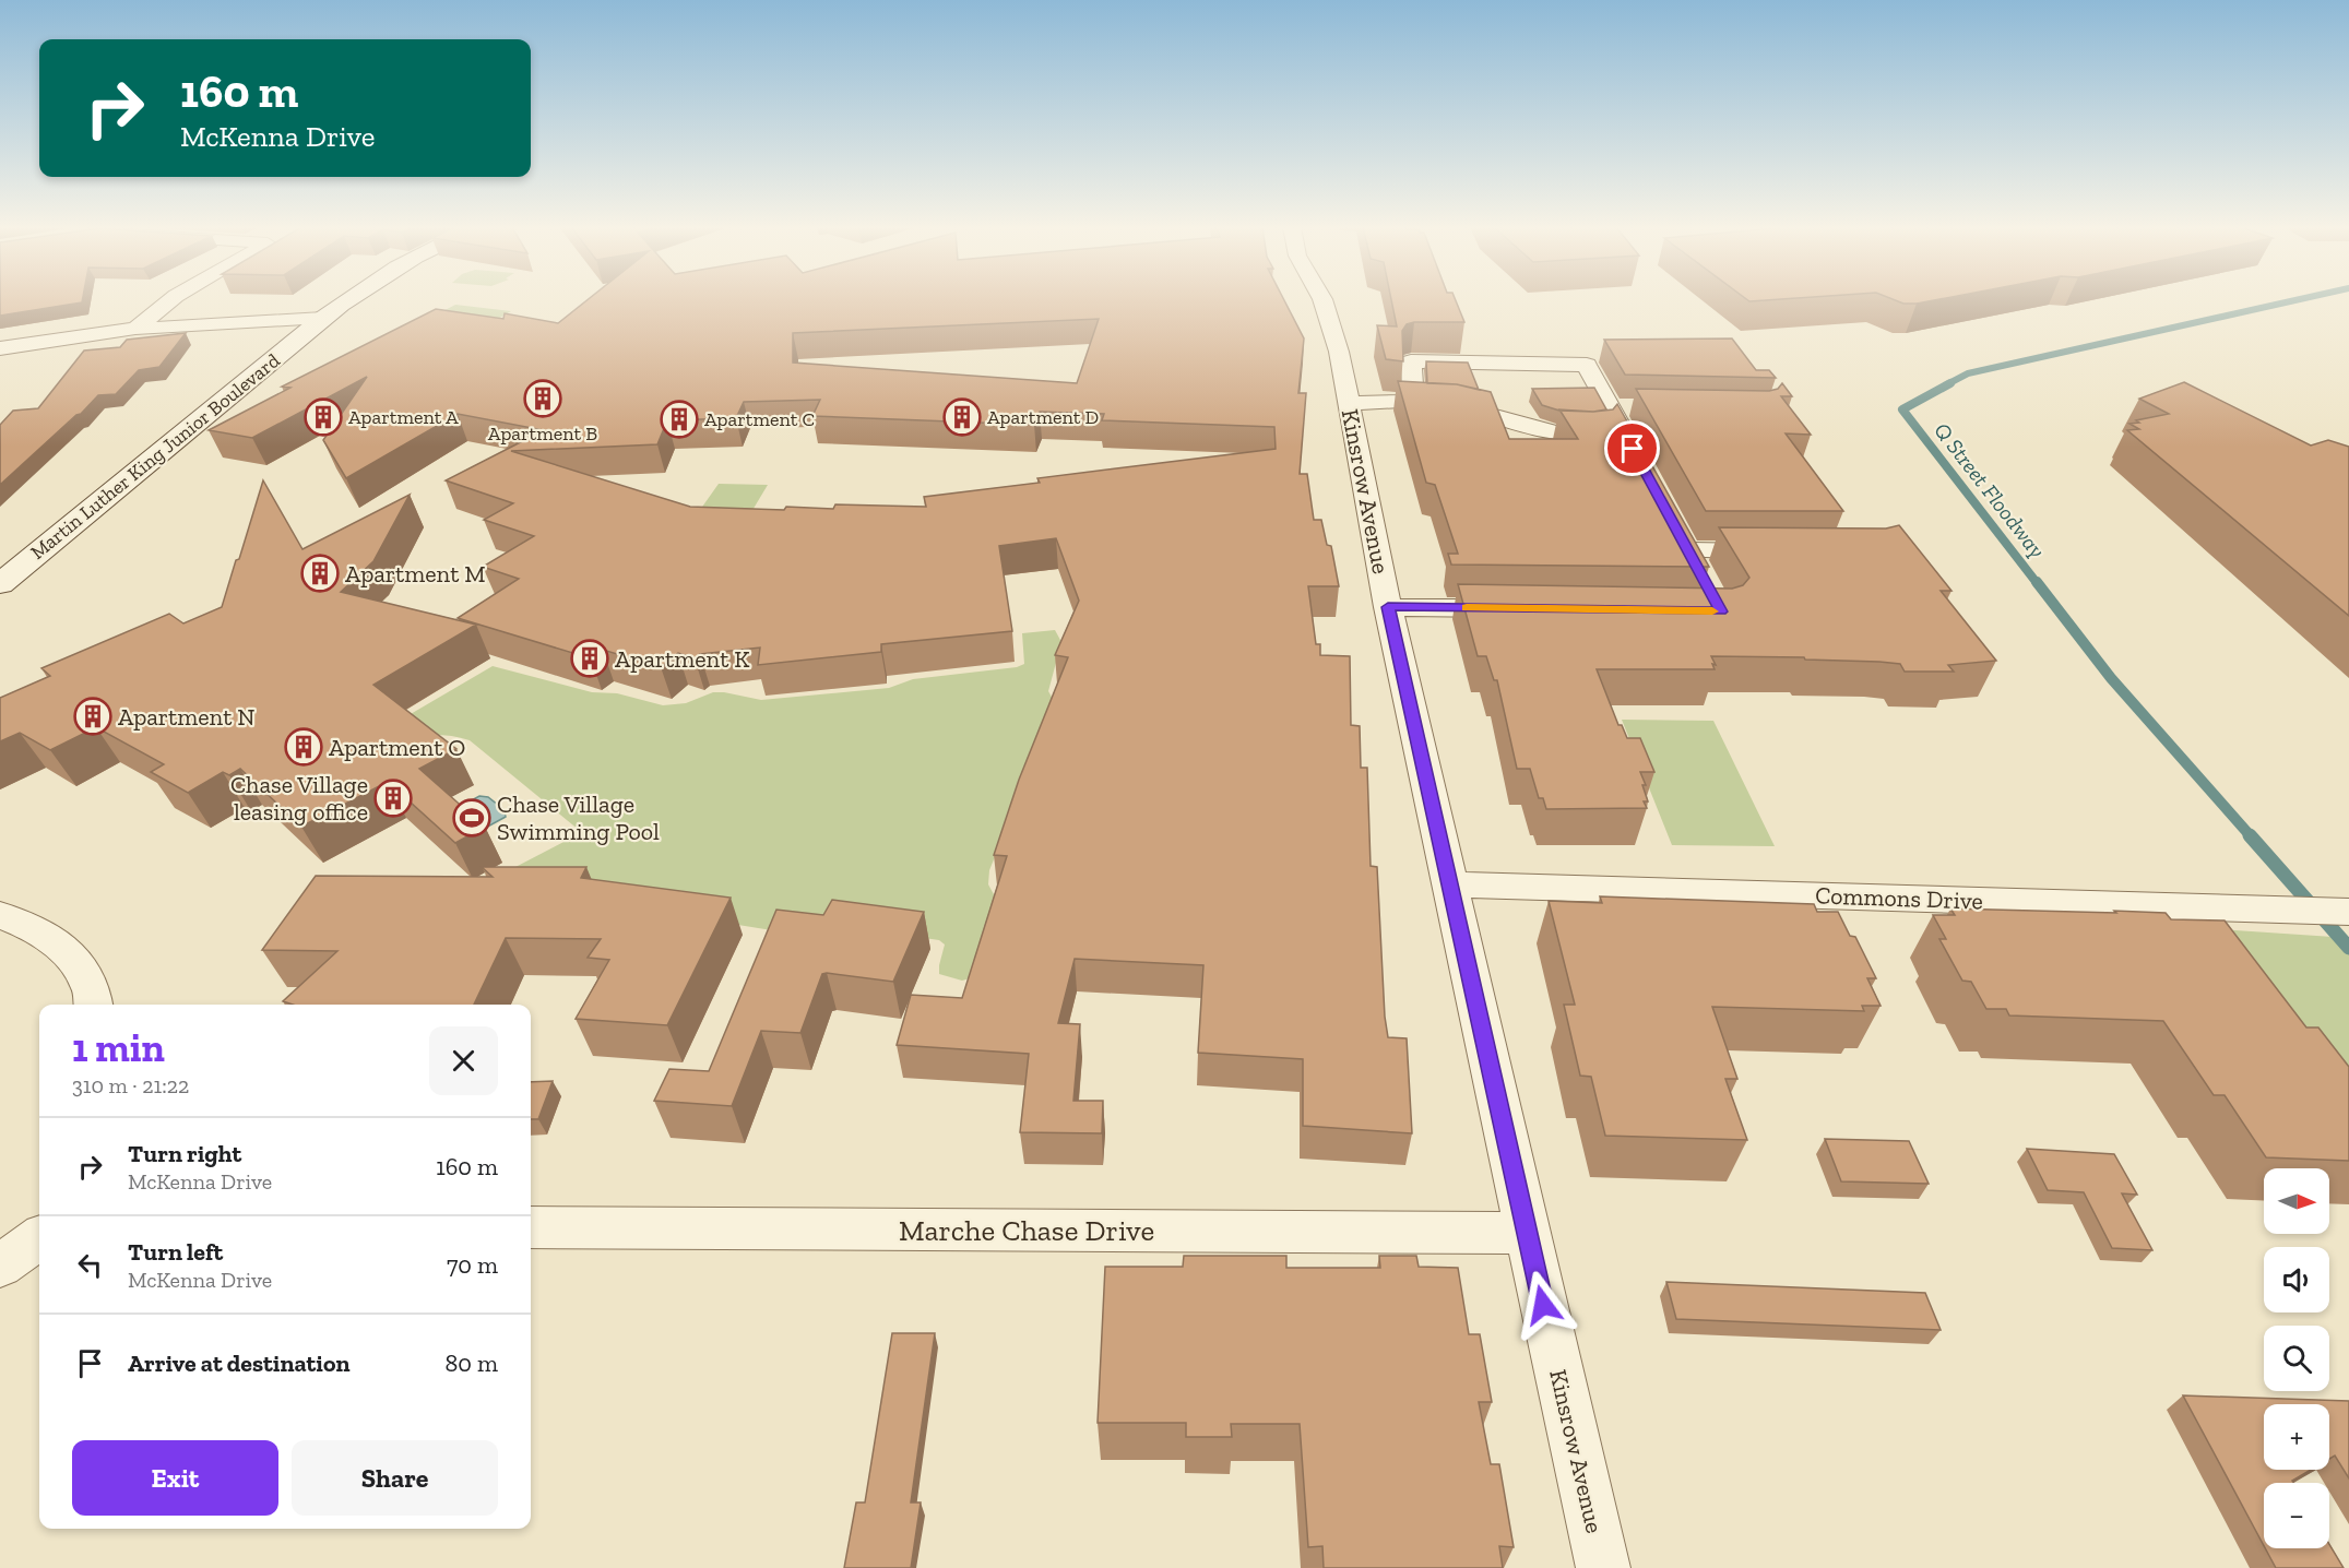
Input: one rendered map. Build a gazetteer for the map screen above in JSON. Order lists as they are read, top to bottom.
{
  "streets": {
    "main road": ["Martin Luther King Junior Boulevard"],
    "street": ["Kinsrow Avenue", "Commons Drive", "Marche Chase Drive"]
  },
  "crossings": [
    ["Kinsrow Avenue", "Commons Drive"],
    ["Kinsrow Avenue", "Marche Chase Drive"]
  ],
  "water": ["Q Street Floodway"],
  "places": {
    "building": [
      "Apartment B",
      "Apartment A",
      "Apartment D",
      "Apartment C",
      "Apartment M",
      "Apartment K",
      "Apartment N",
      "Apartment O",
      "Chase Village leasing office"
    ],
    "sports": ["Chase Village Swimming Pool"]
  },
  "north": "right",
  "page": {
    "turn": ["160 m", "McKenna Drive"],
    "heading": ["1 min", "310 m · 21:22"],
    "list": [
      {
        "name": "Turn right",
        "note": "McKenna Drive",
        "value": "160 m"
      },
      {
        "name": "Turn left",
        "note": "McKenna Drive",
        "value": "70 m"
      },
      {
        "name": "Arrive at destination",
        "value": "80 m"
      }
    ],
    "map_buttons": ["+", "−"],
    "buttons": ["Exit", "Share"]
  }
}
